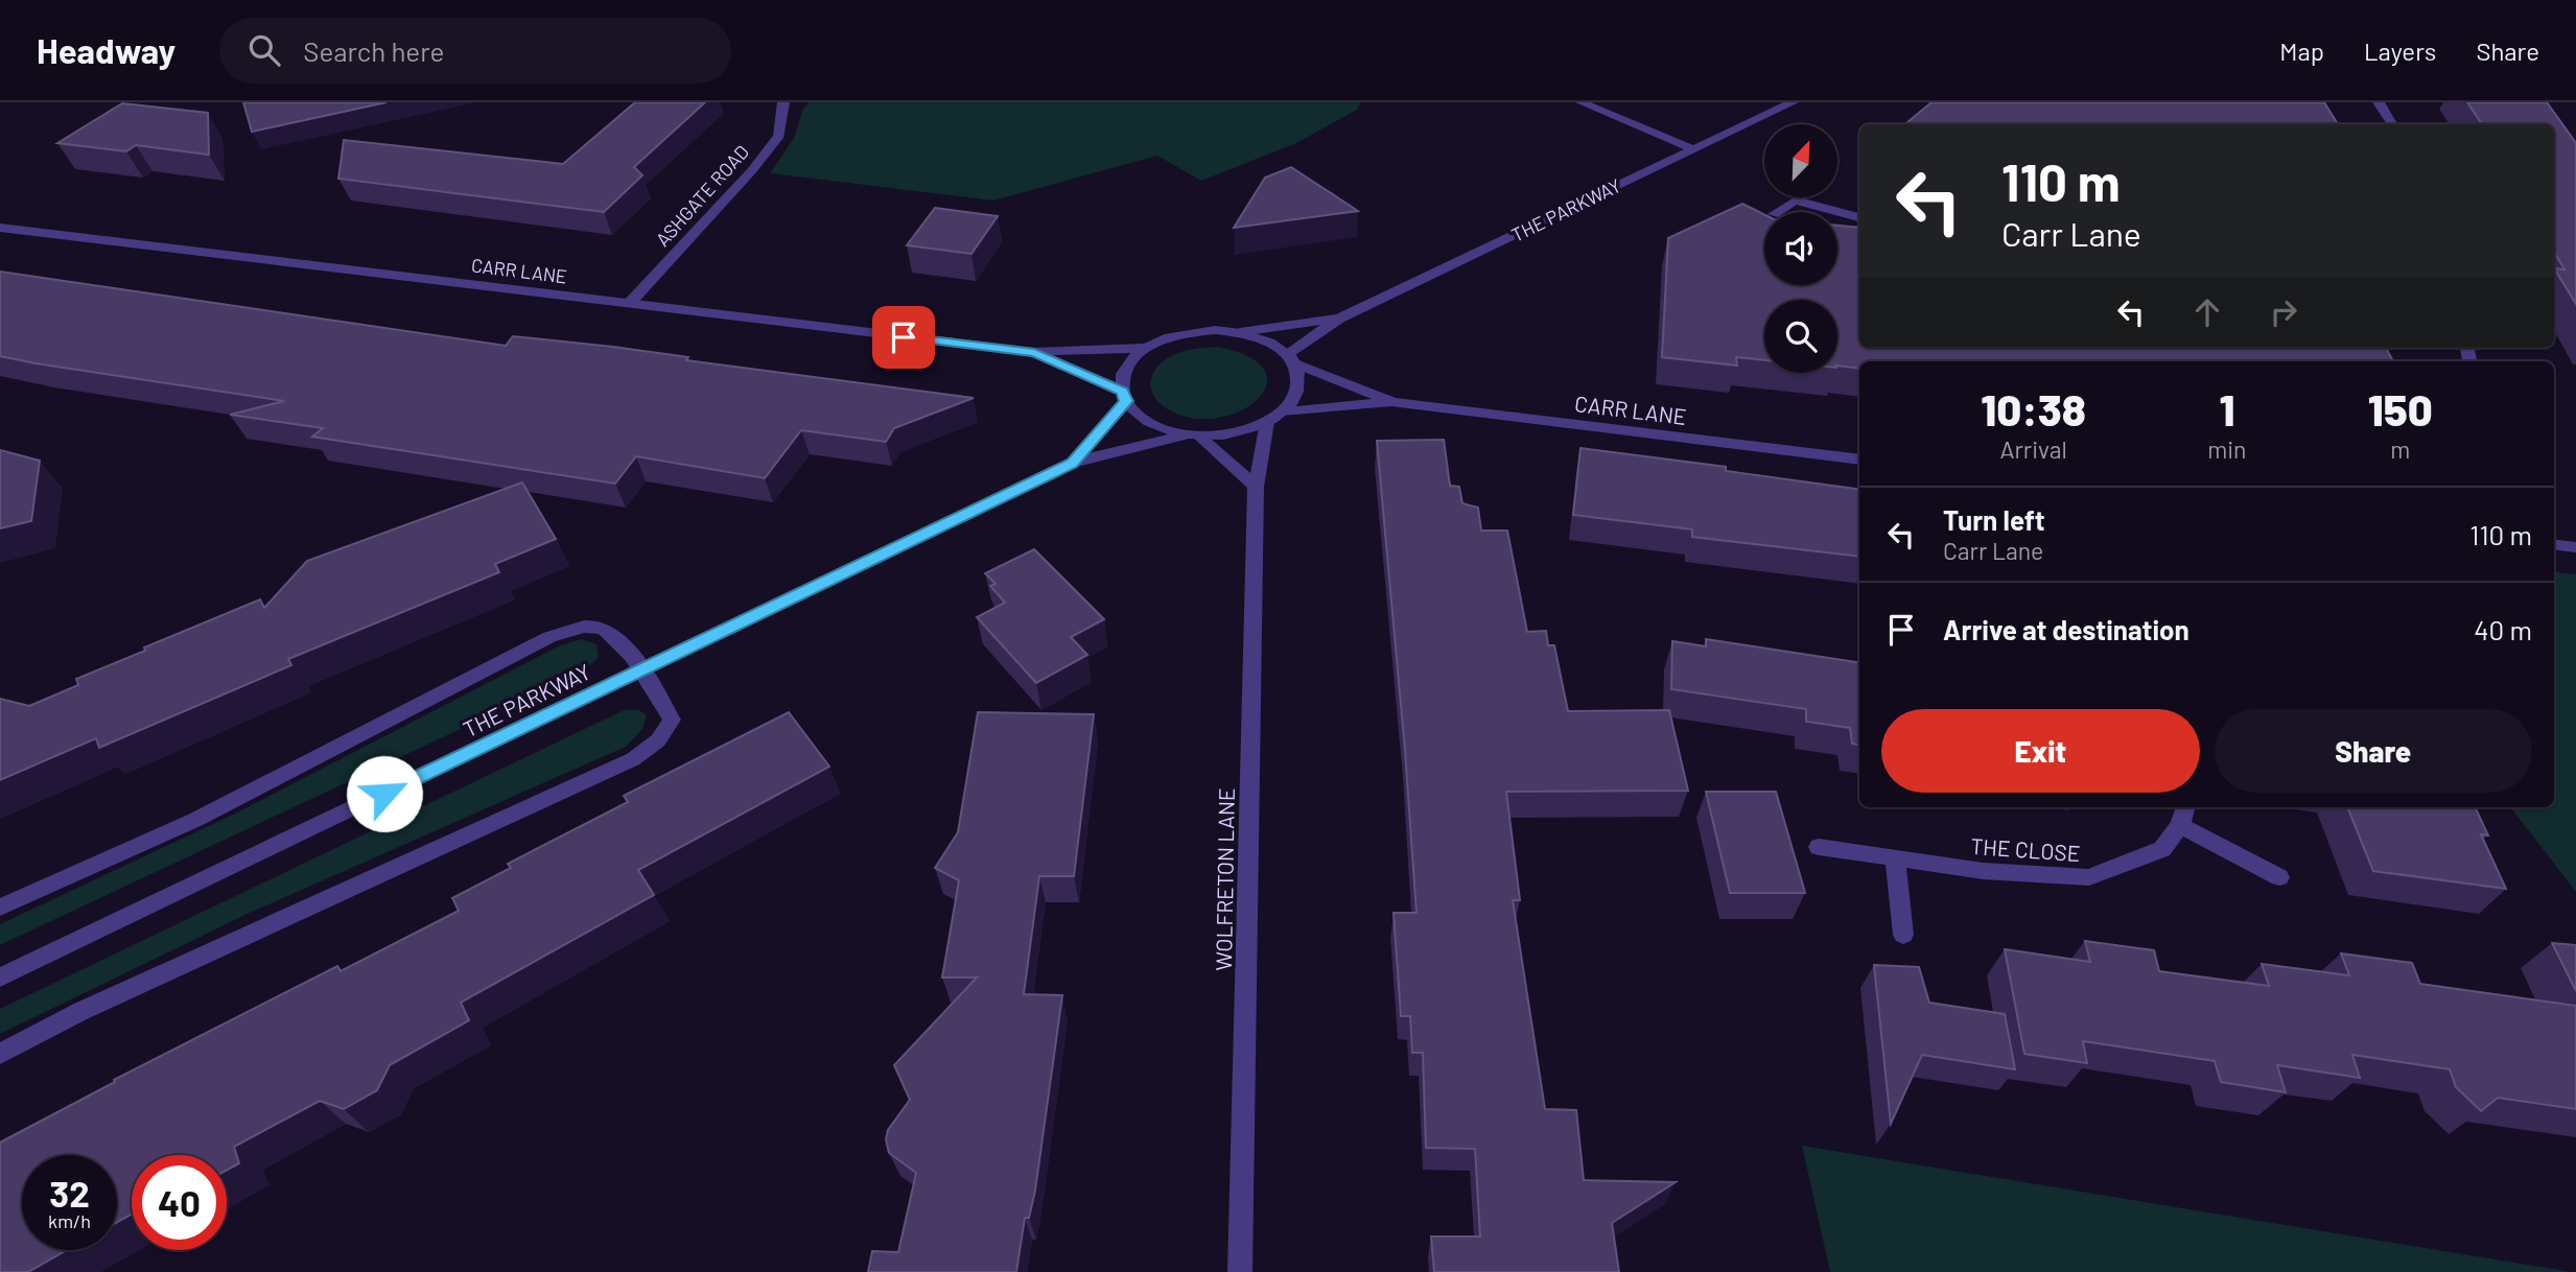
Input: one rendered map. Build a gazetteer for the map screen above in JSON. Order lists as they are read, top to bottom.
{
  "streets": {
    "street": [
      "ASHGATE ROAD",
      "THE PARKWAY",
      "CARR LANE",
      "THE CLOSE",
      "WOLFRETON LANE"
    ]
  },
  "crossings": [
    ["ASHGATE ROAD", "CARR LANE"],
    ["THE PARKWAY", "CARR LANE"],
    ["THE PARKWAY", "WOLFRETON LANE"],
    ["CARR LANE", "WOLFRETON LANE"]
  ],
  "north": "top right",
  "page": {
    "header": "Headway",
    "search": "Search here",
    "nav": ["Map", "Layers", "Share"],
    "turn": ["110 m", "Carr Lane"],
    "eta": [
      "10:38",
      "Arrival",
      "1",
      "min",
      "150",
      "m"
    ],
    "list": [
      {
        "name": "Turn left",
        "note": "Carr Lane",
        "value": "110 m"
      },
      {
        "name": "Arrive at destination",
        "value": "40 m"
      }
    ],
    "buttons": ["Exit", "Share"],
    "speed": "32 km/h",
    "limit": "40"
  }
}
